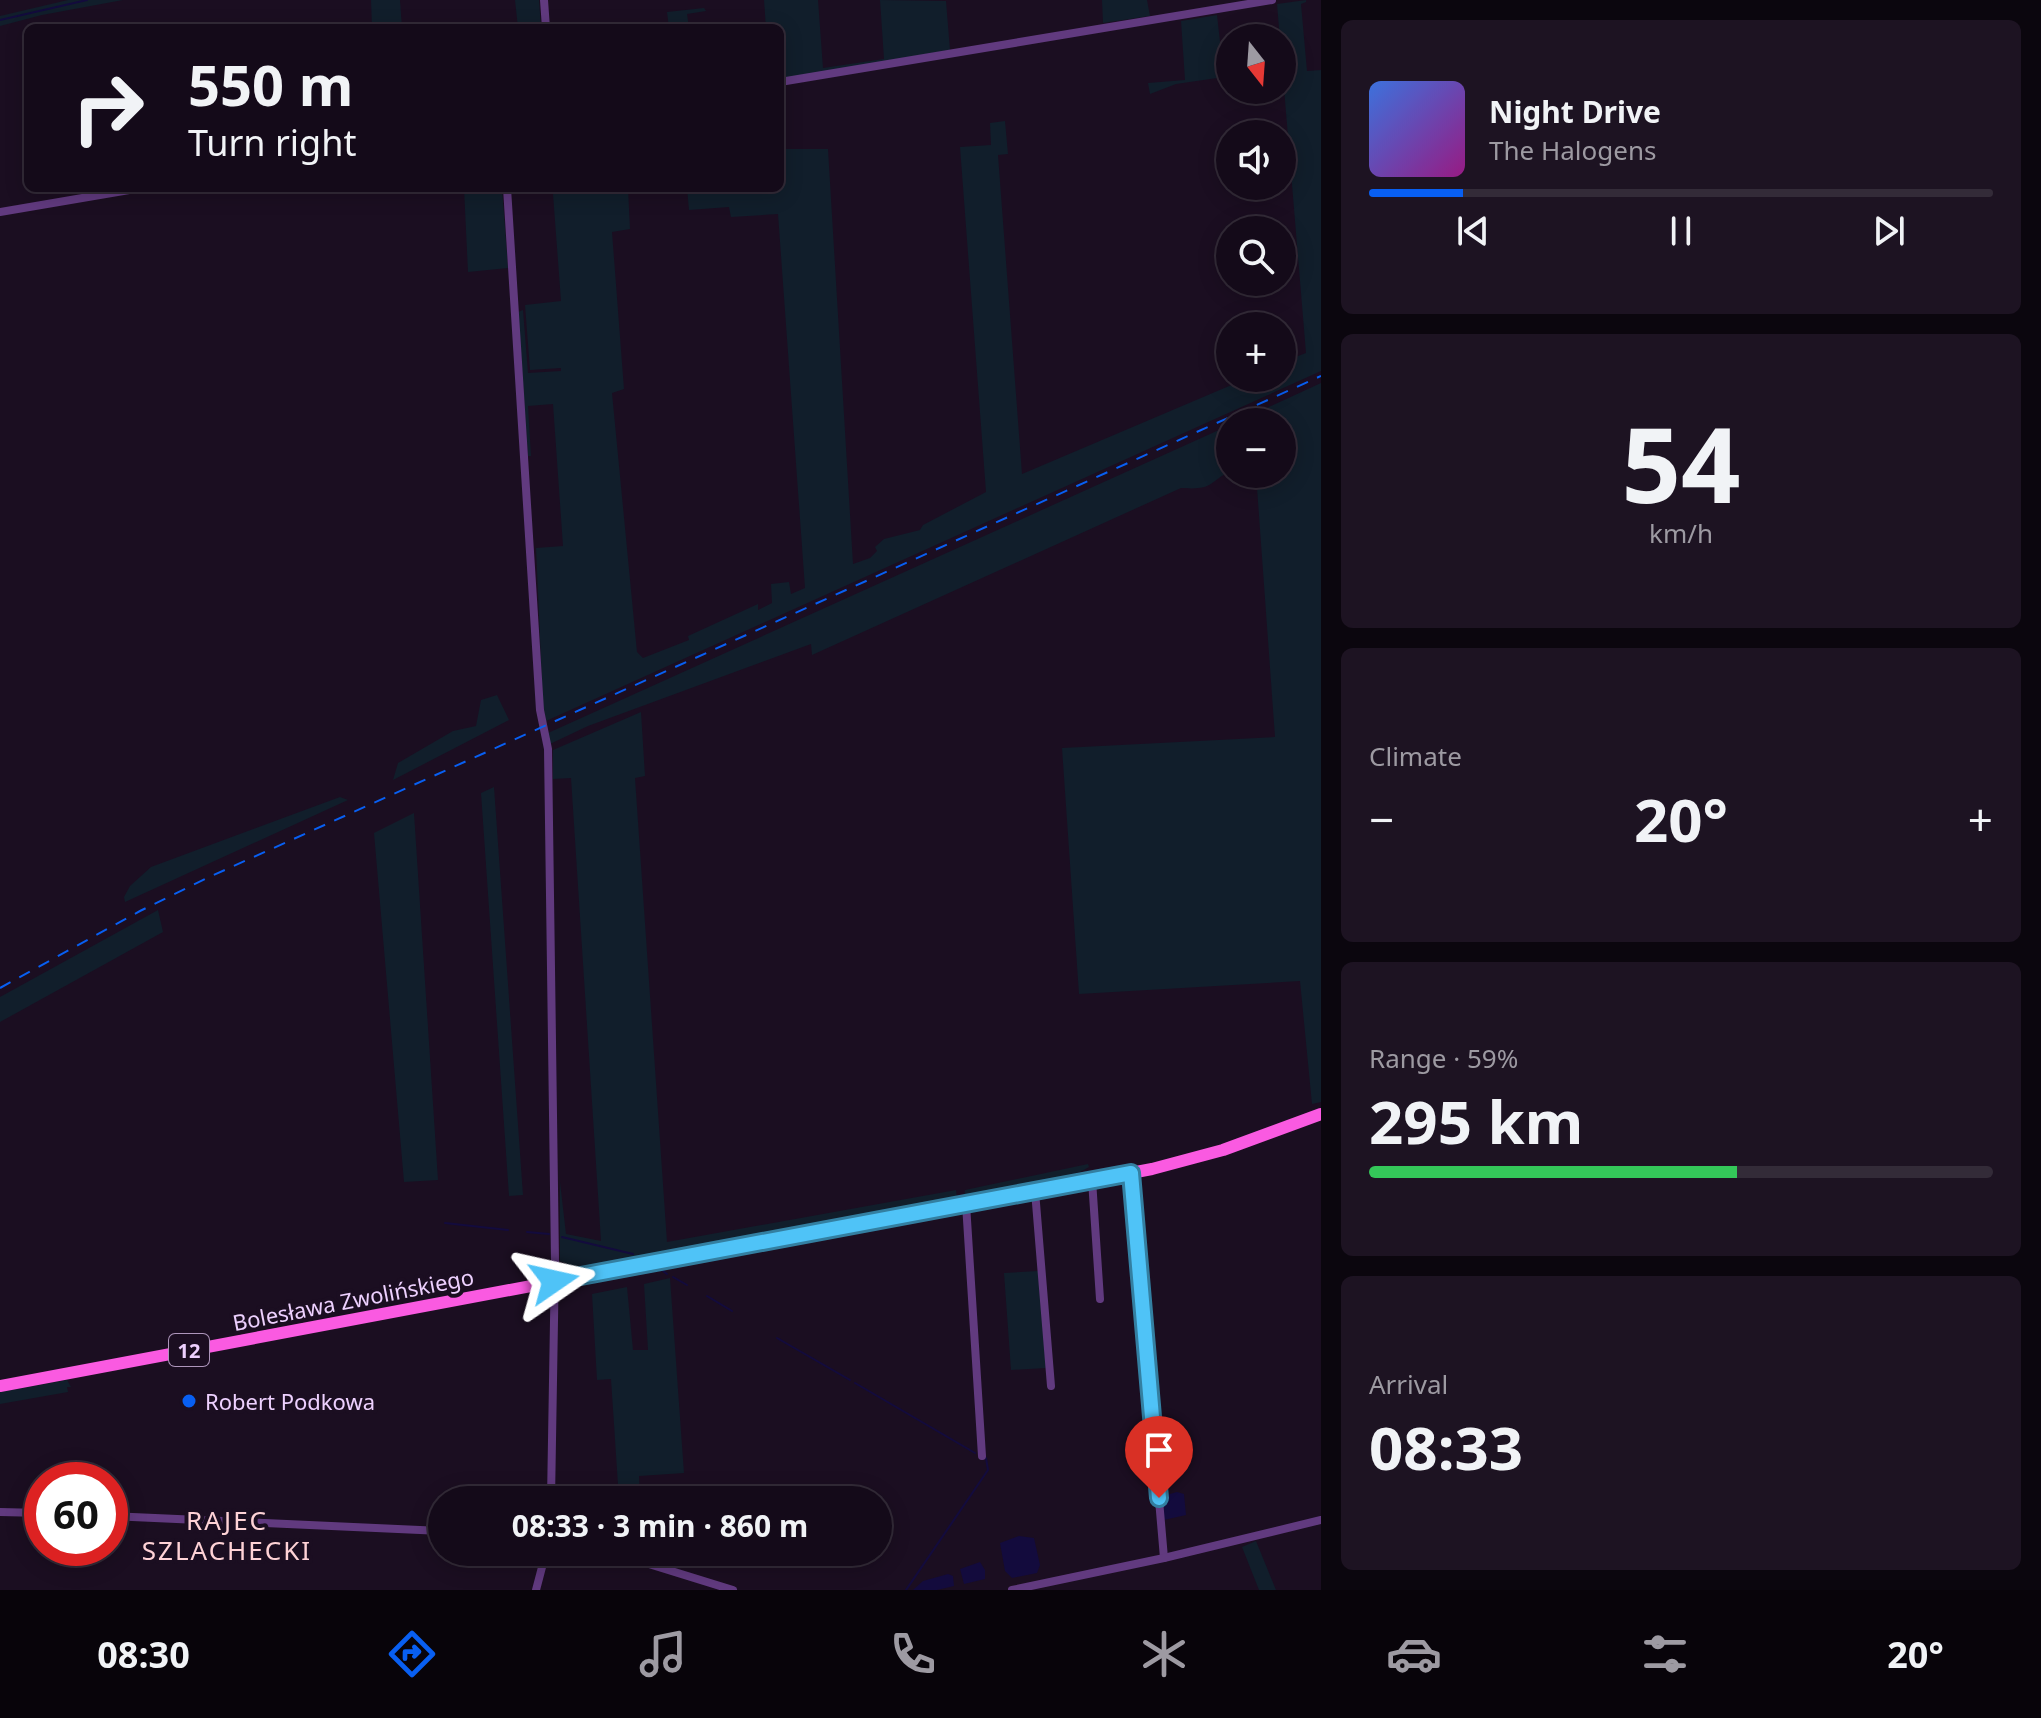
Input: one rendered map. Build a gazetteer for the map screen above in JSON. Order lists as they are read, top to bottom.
{
  "streets": {
    "main road": ["Bolesława Zwolińskiego", "12"]
  },
  "districts": ["RAJEC SZLACHECKI"],
  "places": ["Robert Podkowa"],
  "north": "bottom",
  "page": {
    "map_buttons": ["+", "−"],
    "turn": ["550 m", "Turn right"],
    "song": ["Night Drive", "The Halogens"],
    "tile": [
      ["54", "km/h"],
      "Climate",
      ["Range · 59%", "295 km"],
      ["Arrival", "08:33"]
    ],
    "heat": ["−", "20°", "+"],
    "limit": "60",
    "trip": "08:33 · 3 min · 860 m",
    "tabs": ["08:30", "20°"]
  }
}
